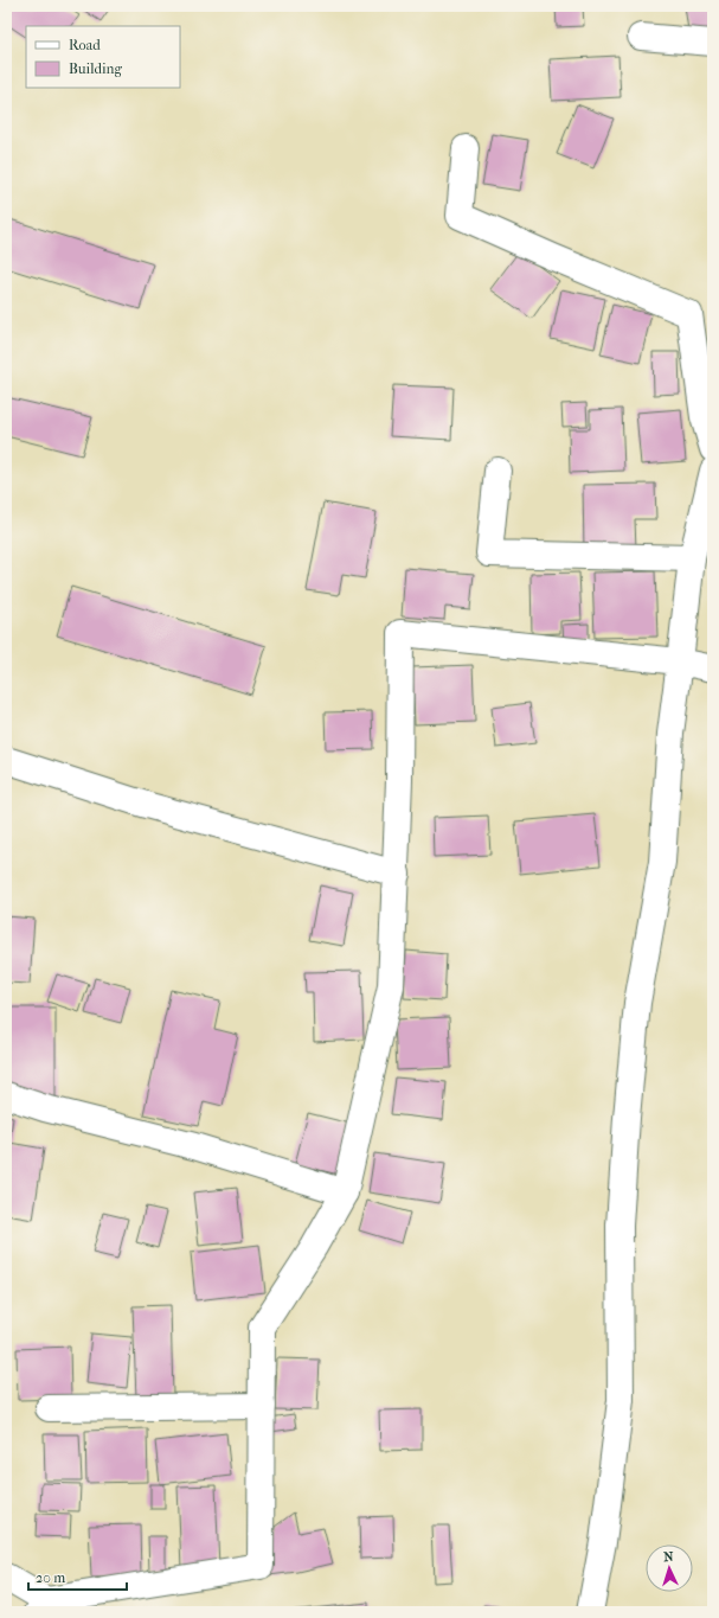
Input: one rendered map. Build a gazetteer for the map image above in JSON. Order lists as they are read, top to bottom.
{
  "legend": ["Road", "Building"],
  "scale_bar": "20 m",
  "north": "top"
}
